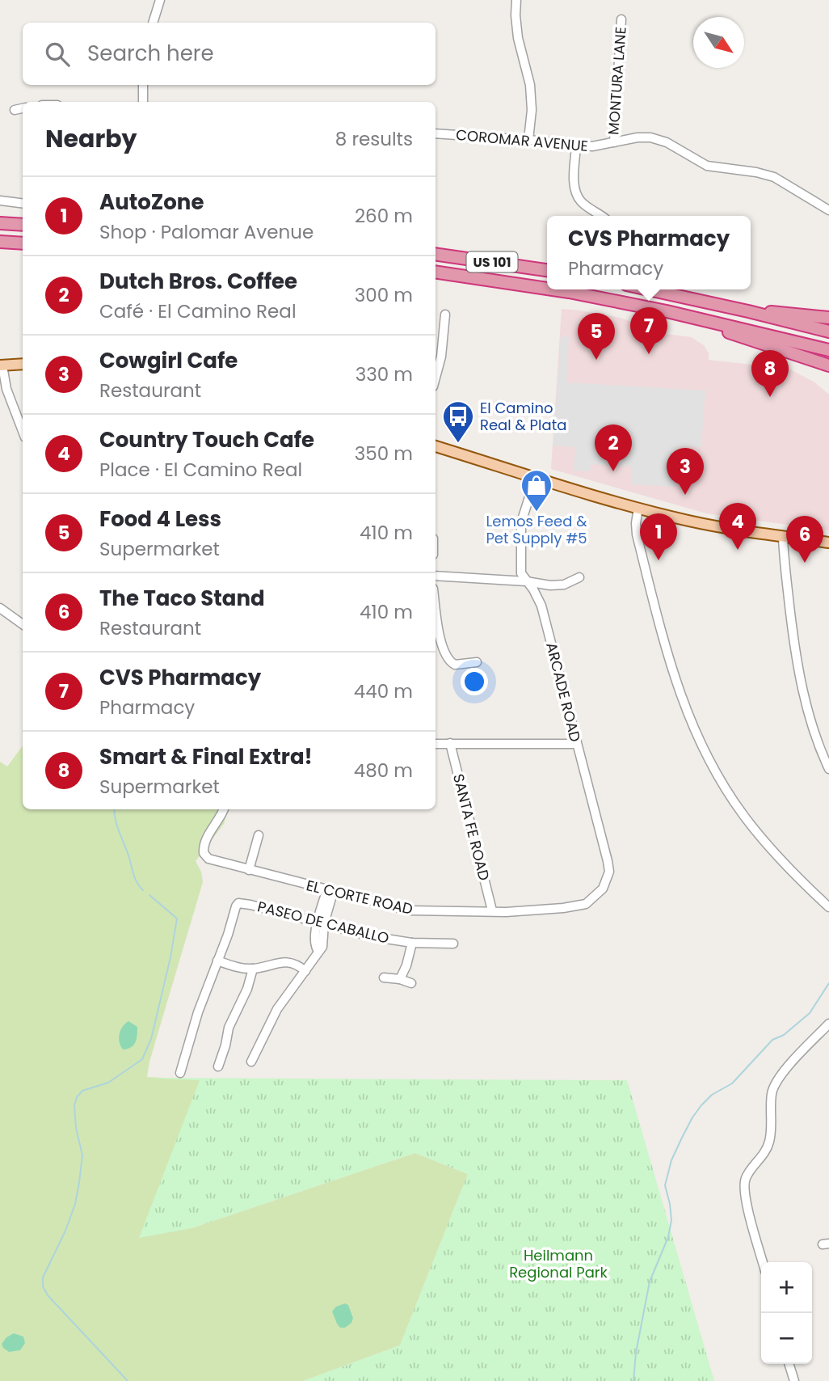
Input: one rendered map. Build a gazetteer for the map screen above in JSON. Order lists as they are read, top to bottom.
{
  "streets": {
    "highway": ["US 101"],
    "street": [
      "MONTURA LANE",
      "COROMAR AVENUE",
      "ARCADE ROAD",
      "SANTA FE ROAD",
      "EL CORTE ROAD",
      "PASEO DE CABALLO"
    ]
  },
  "crossings": [
    ["MONTURA LANE", "COROMAR AVENUE"],
    ["ARCADE ROAD", "EL CORTE ROAD"],
    ["SANTA FE ROAD", "EL CORTE ROAD"]
  ],
  "parks": ["Heilmann Regional Park"],
  "places": {
    "bus stop": ["El Camino Real & Plata"],
    "shop": ["Lemos Feed & Pet Supply #5"]
  },
  "north": "bottom right",
  "page": {
    "search": "Search here",
    "heading": ["Nearby", "8 results"],
    "list": [
      {
        "mark": "1",
        "name": "AutoZone",
        "note": "Shop · Palomar Avenue",
        "value": "260 m"
      },
      {
        "mark": "2",
        "name": "Dutch Bros. Coffee",
        "note": "Café · El Camino Real",
        "value": "300 m"
      },
      {
        "mark": "3",
        "name": "Cowgirl Cafe",
        "note": "Restaurant",
        "value": "330 m"
      },
      {
        "mark": "4",
        "name": "Country Touch Cafe",
        "note": "Place · El Camino Real",
        "value": "350 m"
      },
      {
        "mark": "5",
        "name": "Food 4 Less",
        "note": "Supermarket",
        "value": "410 m"
      },
      {
        "mark": "6",
        "name": "The Taco Stand",
        "note": "Restaurant",
        "value": "410 m"
      },
      {
        "mark": "7",
        "name": "CVS Pharmacy",
        "note": "Pharmacy",
        "value": "440 m"
      },
      {
        "mark": "8",
        "name": "Smart & Final Extra!",
        "note": "Supermarket",
        "value": "480 m"
      }
    ],
    "popup": ["CVS Pharmacy", "Pharmacy"],
    "pins": [
      "7",
      "5",
      "8",
      "2",
      "3",
      "4",
      "1",
      "6"
    ],
    "map_buttons": ["+", "−"]
  }
}
